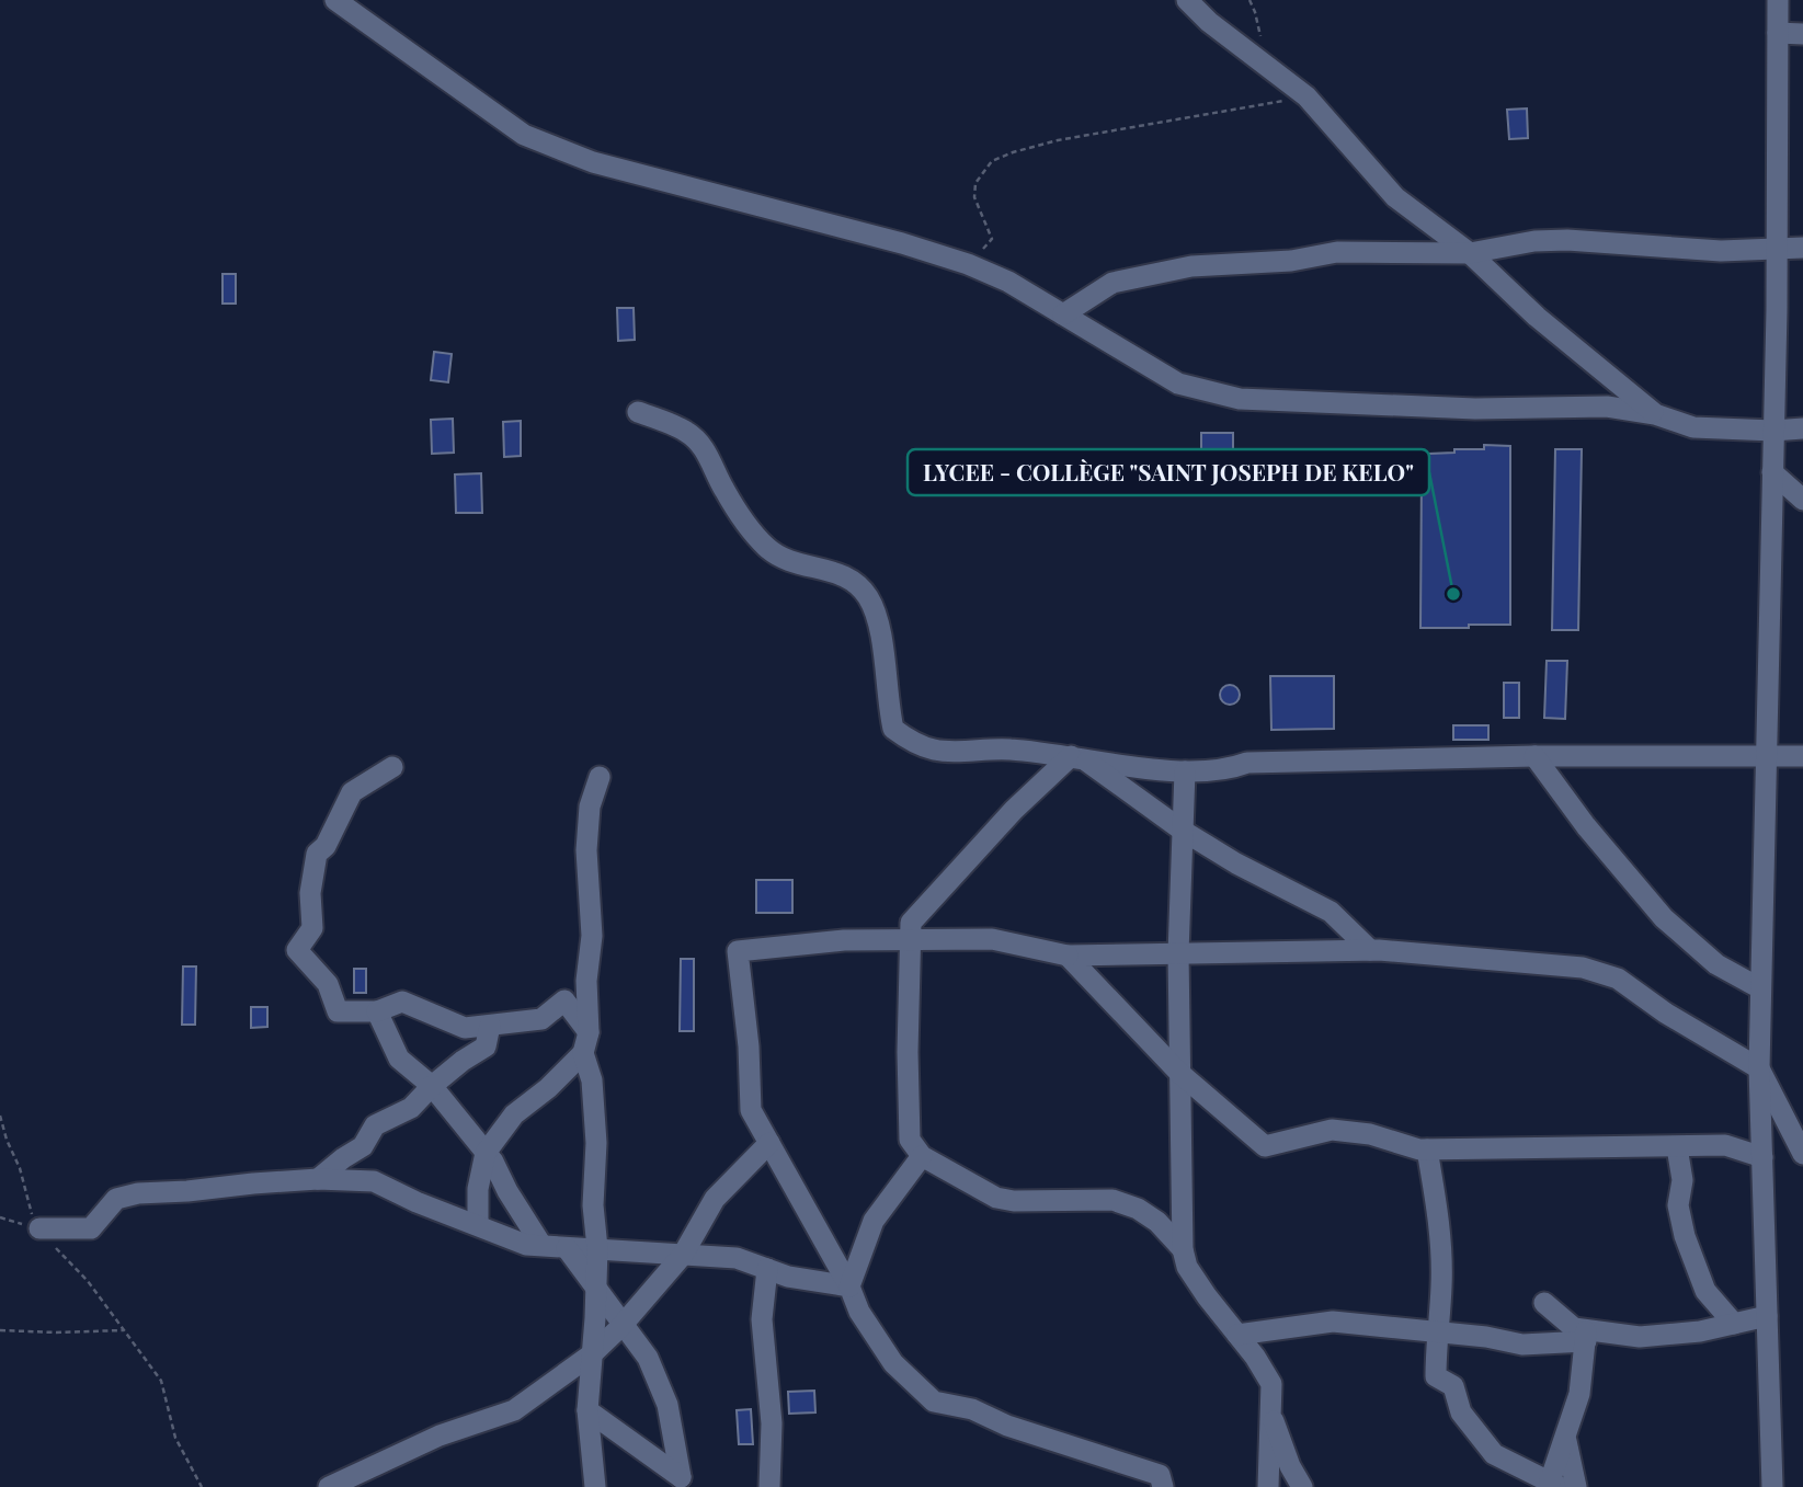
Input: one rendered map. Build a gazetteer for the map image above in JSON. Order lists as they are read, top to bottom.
{
  "places": ["LYCEE - COLLÈGE \"SAINT JOSEPH DE KELO\""]
}
